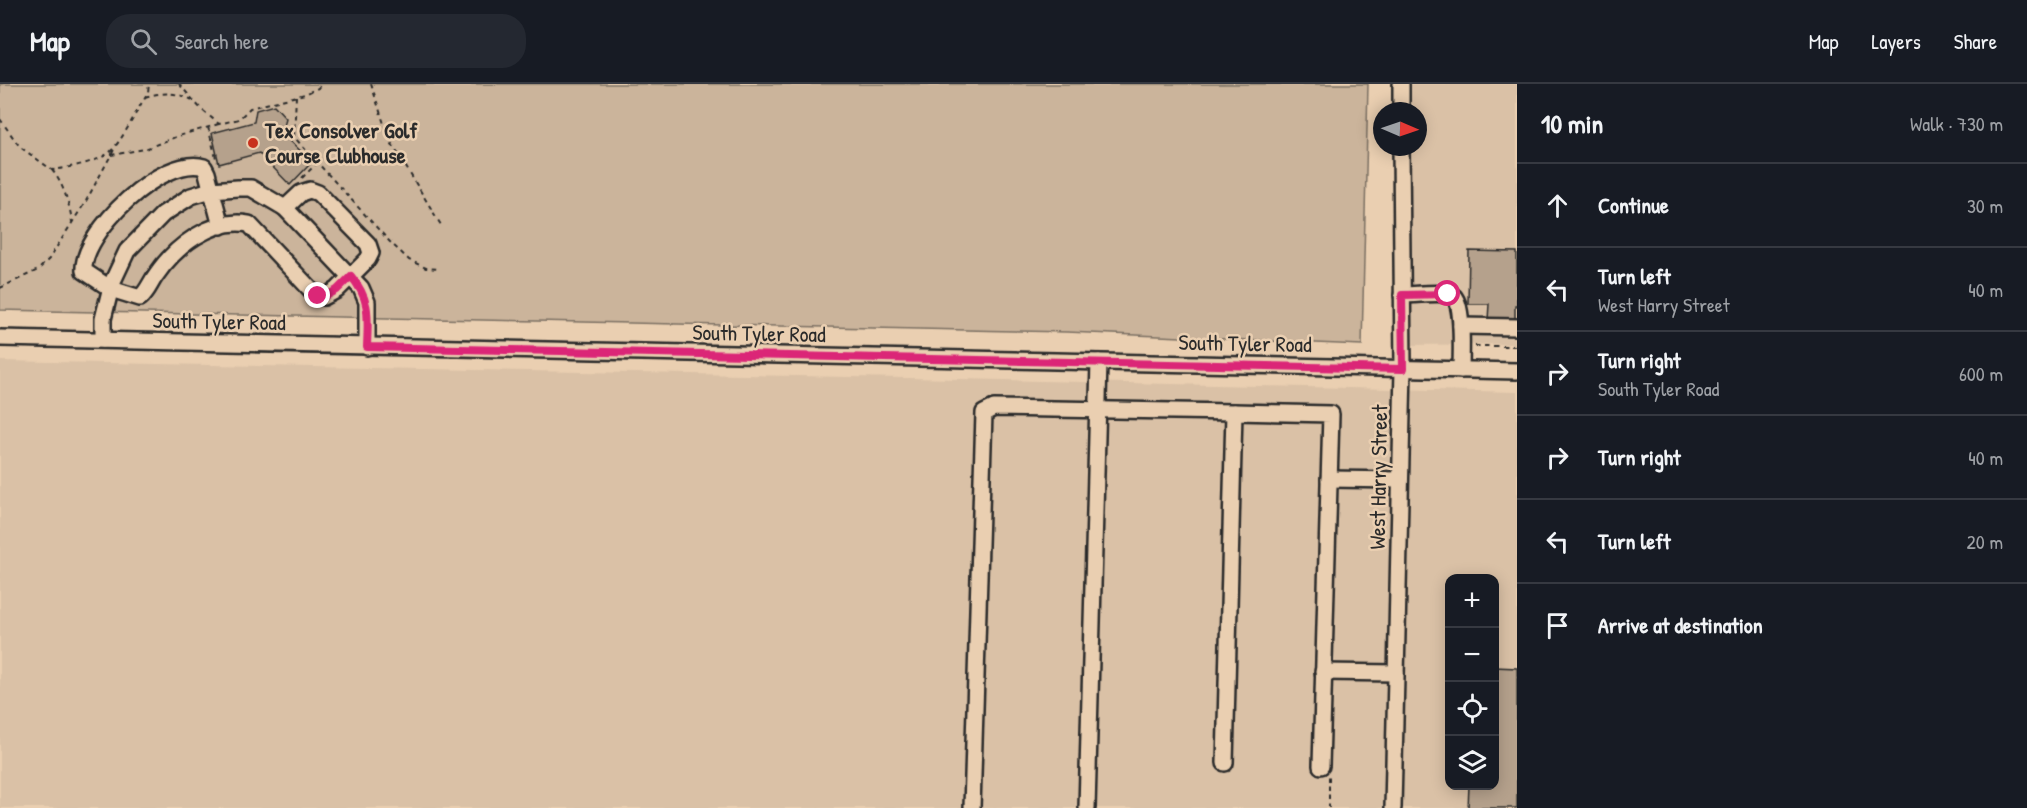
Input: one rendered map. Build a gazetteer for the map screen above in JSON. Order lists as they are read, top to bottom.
{
  "streets": {
    "street": ["South Tyler Road", "West Harry Street"]
  },
  "crossings": [
    ["South Tyler Road", "West Harry Street"]
  ],
  "places": ["Tex Consolver Golf Course Clubhouse"],
  "north": "right",
  "page": {
    "header": "Map",
    "search": "Search here",
    "nav": ["Map", "Layers", "Share"],
    "heading": ["10 min", "Walk · 730 m"],
    "list": [
      ["Continue", "30 m"],
      ["Turn left", "West Harry Street", "40 m"],
      ["Turn right", "South Tyler Road", "600 m"],
      ["Turn right", "40 m"],
      ["Turn left", "20 m"],
      "Arrive at destination"
    ],
    "map_buttons": ["+", "−"]
  }
}
